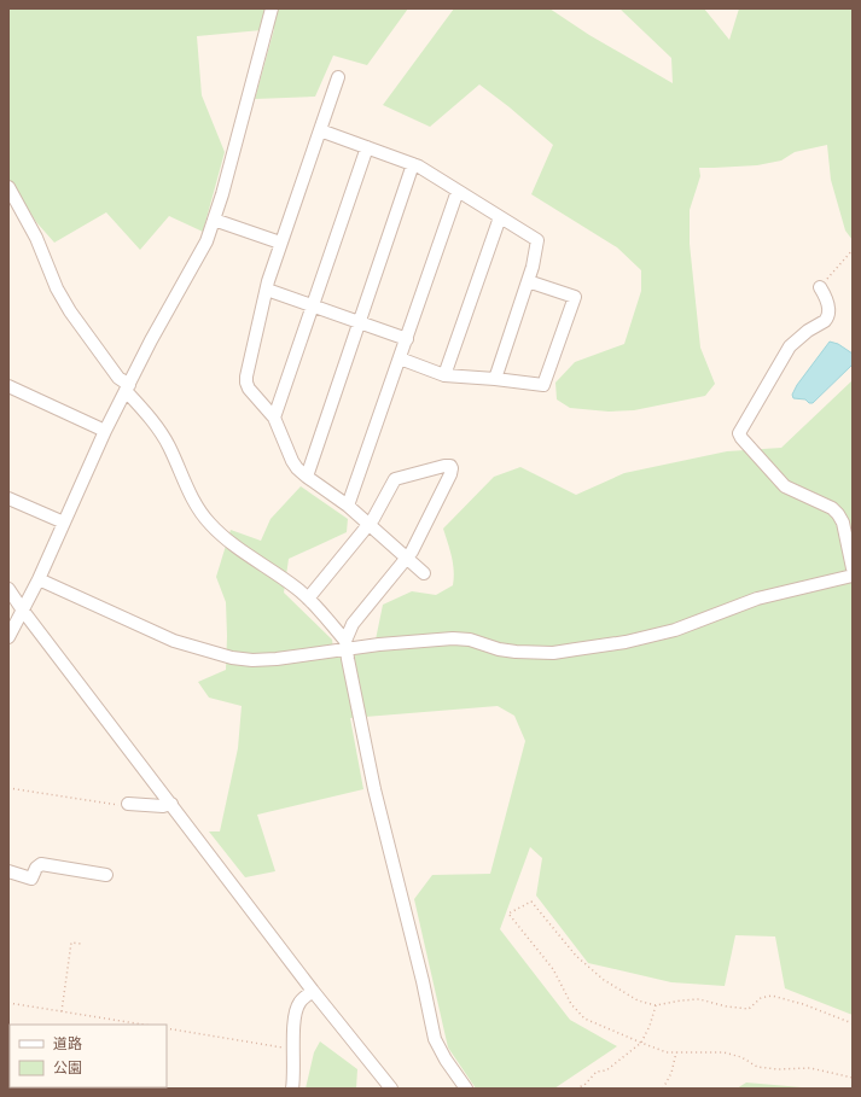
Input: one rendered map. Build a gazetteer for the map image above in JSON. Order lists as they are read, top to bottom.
{
  "legend": ["道路", "公園"]
}
